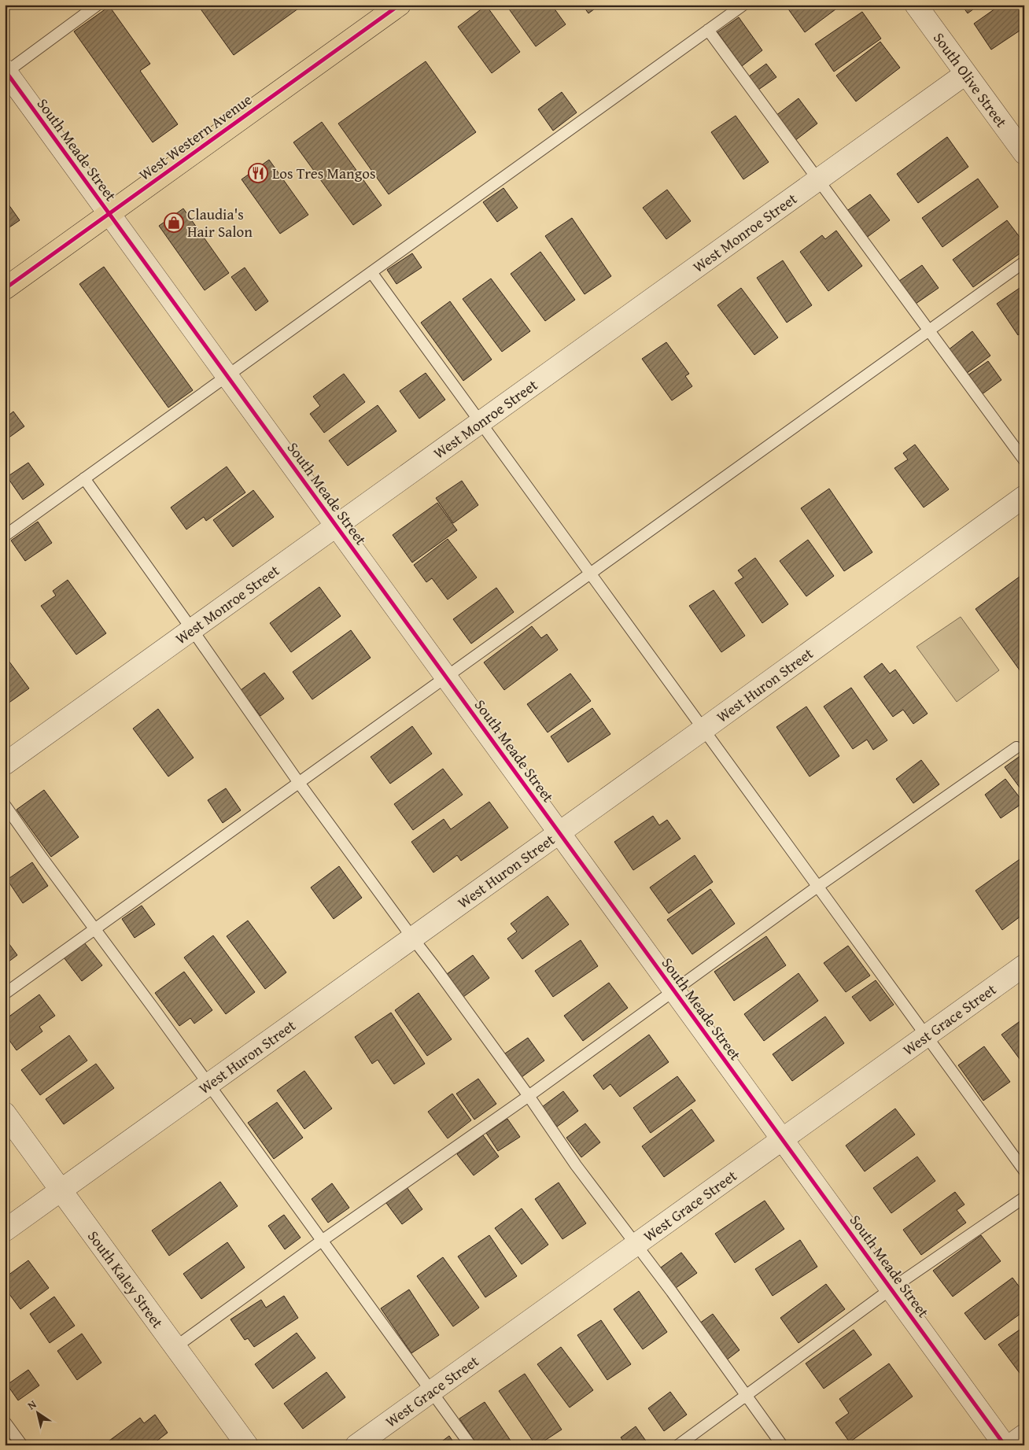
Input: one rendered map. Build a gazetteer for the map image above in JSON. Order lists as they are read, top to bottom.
{
  "streets": {
    "main road": ["West Western Avenue"],
    "street": [
      "South Olive Street",
      "South Meade Street",
      "West Monroe Street",
      "West Huron Street",
      "West Grace Street",
      "South Kaley Street"
    ]
  },
  "crossings": [
    ["South Olive Street", "West Monroe Street"],
    ["West Western Avenue", "South Meade Street"],
    ["South Meade Street", "West Monroe Street"],
    ["South Meade Street", "West Huron Street"],
    ["South Meade Street", "West Grace Street"],
    ["West Huron Street", "South Kaley Street"]
  ],
  "places": {
    "restaurant": ["Los Tres Mangos"],
    "shop": ["Claudia's Hair Salon"]
  },
  "north": "top left"
}
